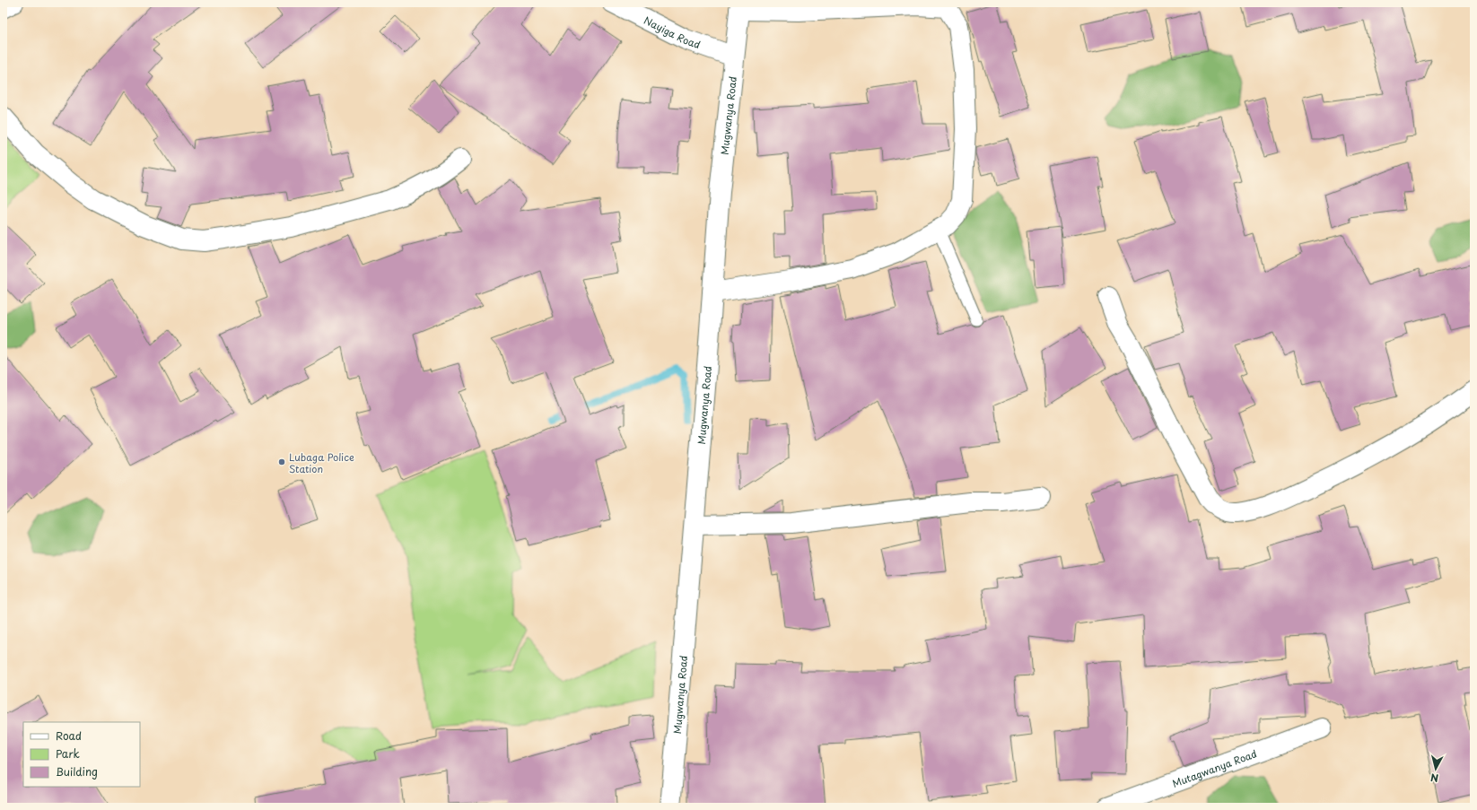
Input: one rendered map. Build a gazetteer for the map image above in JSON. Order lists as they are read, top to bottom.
{
  "streets": {
    "street": ["Nayiga Road", "Mugwanya Road", "Mutagwanya Road"]
  },
  "crossings": [
    ["Nayiga Road", "Mugwanya Road"]
  ],
  "places": ["Lubaga Police Station"],
  "legend": ["Road", "Park", "Building"],
  "north": "bottom"
}
